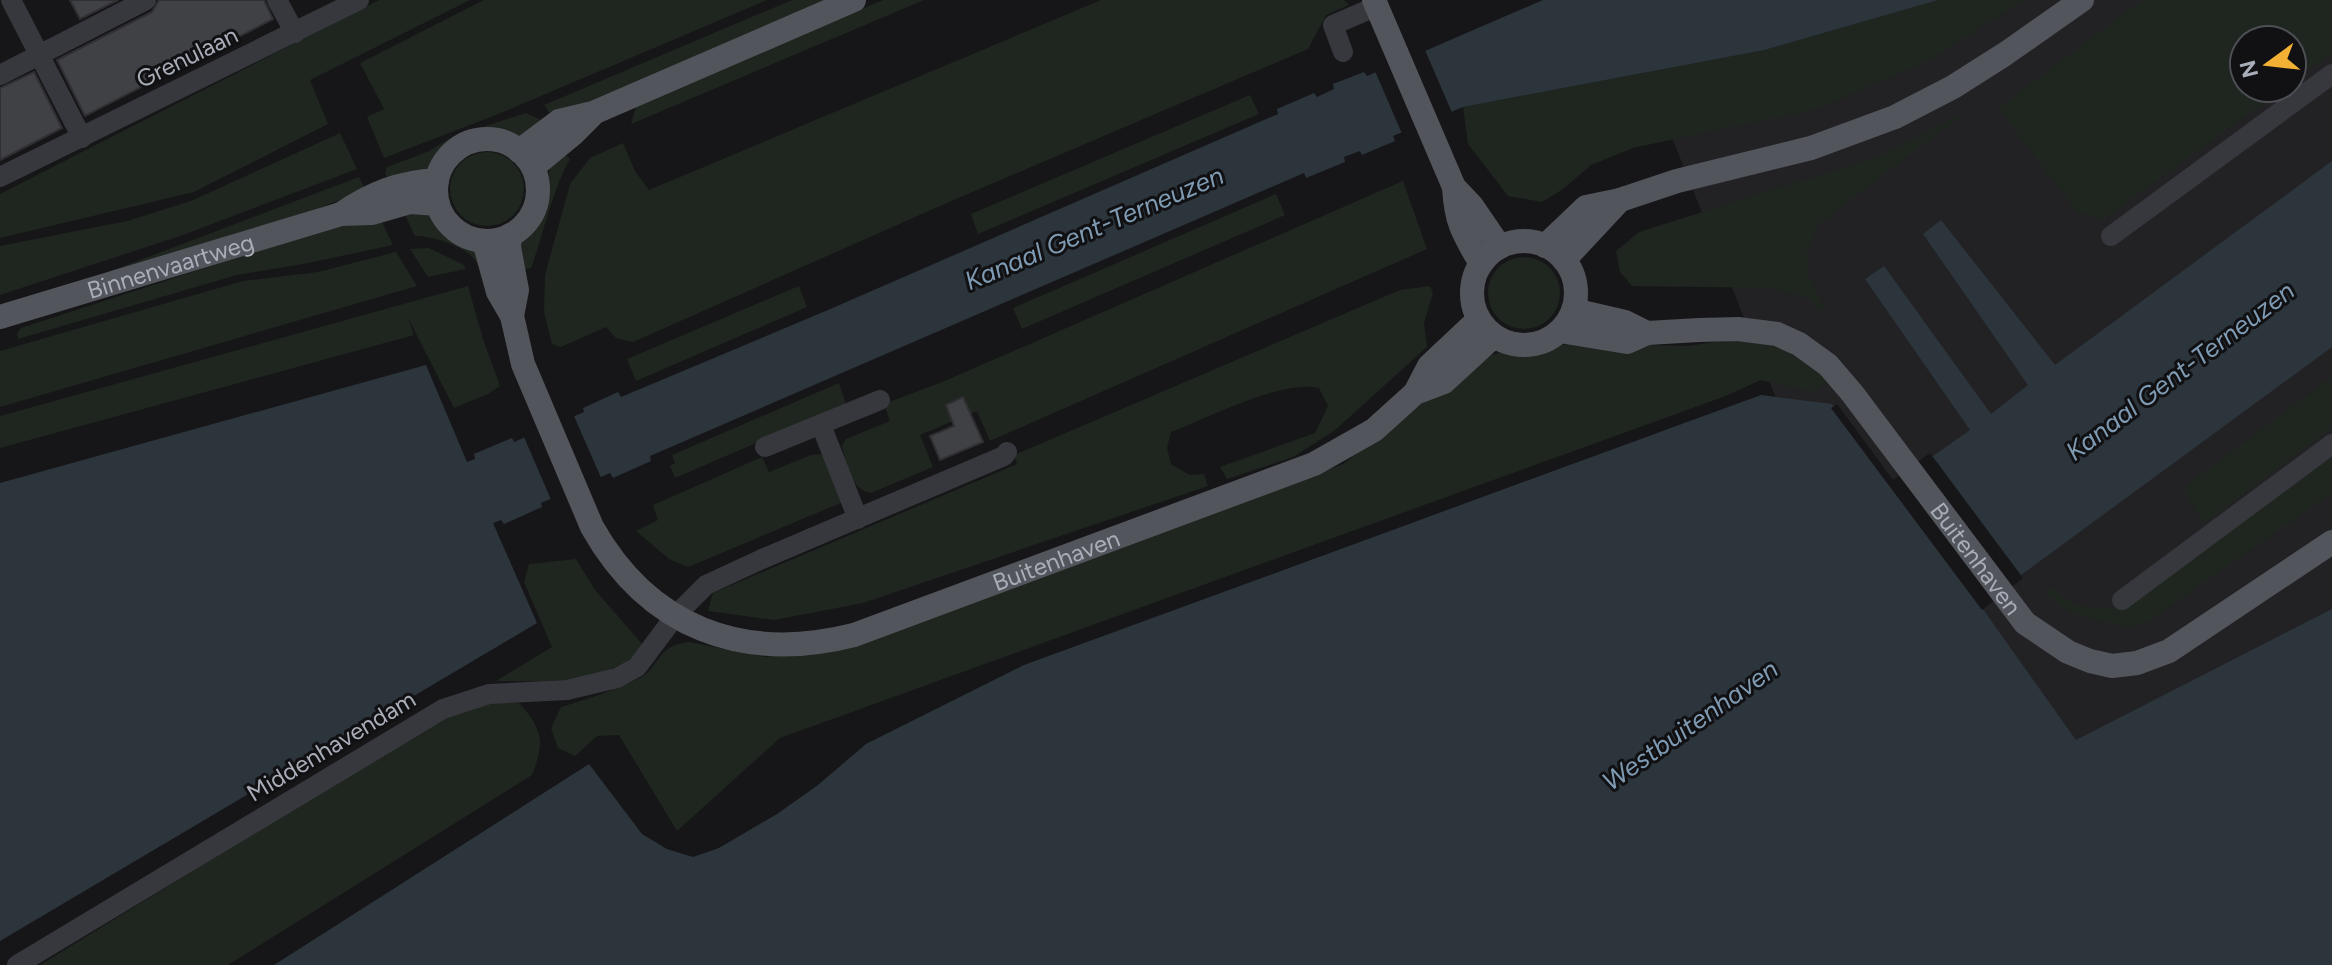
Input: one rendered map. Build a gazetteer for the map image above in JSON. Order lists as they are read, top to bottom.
{
  "streets": {
    "main road": ["Binnenvaartweg", "Buitenhaven"],
    "street": ["Grenulaan", "Middenhavendam"]
  },
  "crossings": [
    ["Binnenvaartweg", "Buitenhaven"],
    ["Buitenhaven", "Middenhavendam"]
  ],
  "water": ["Kanaal Gent-Terneuzen", "Westbuitenhaven"],
  "north": "left"
}
